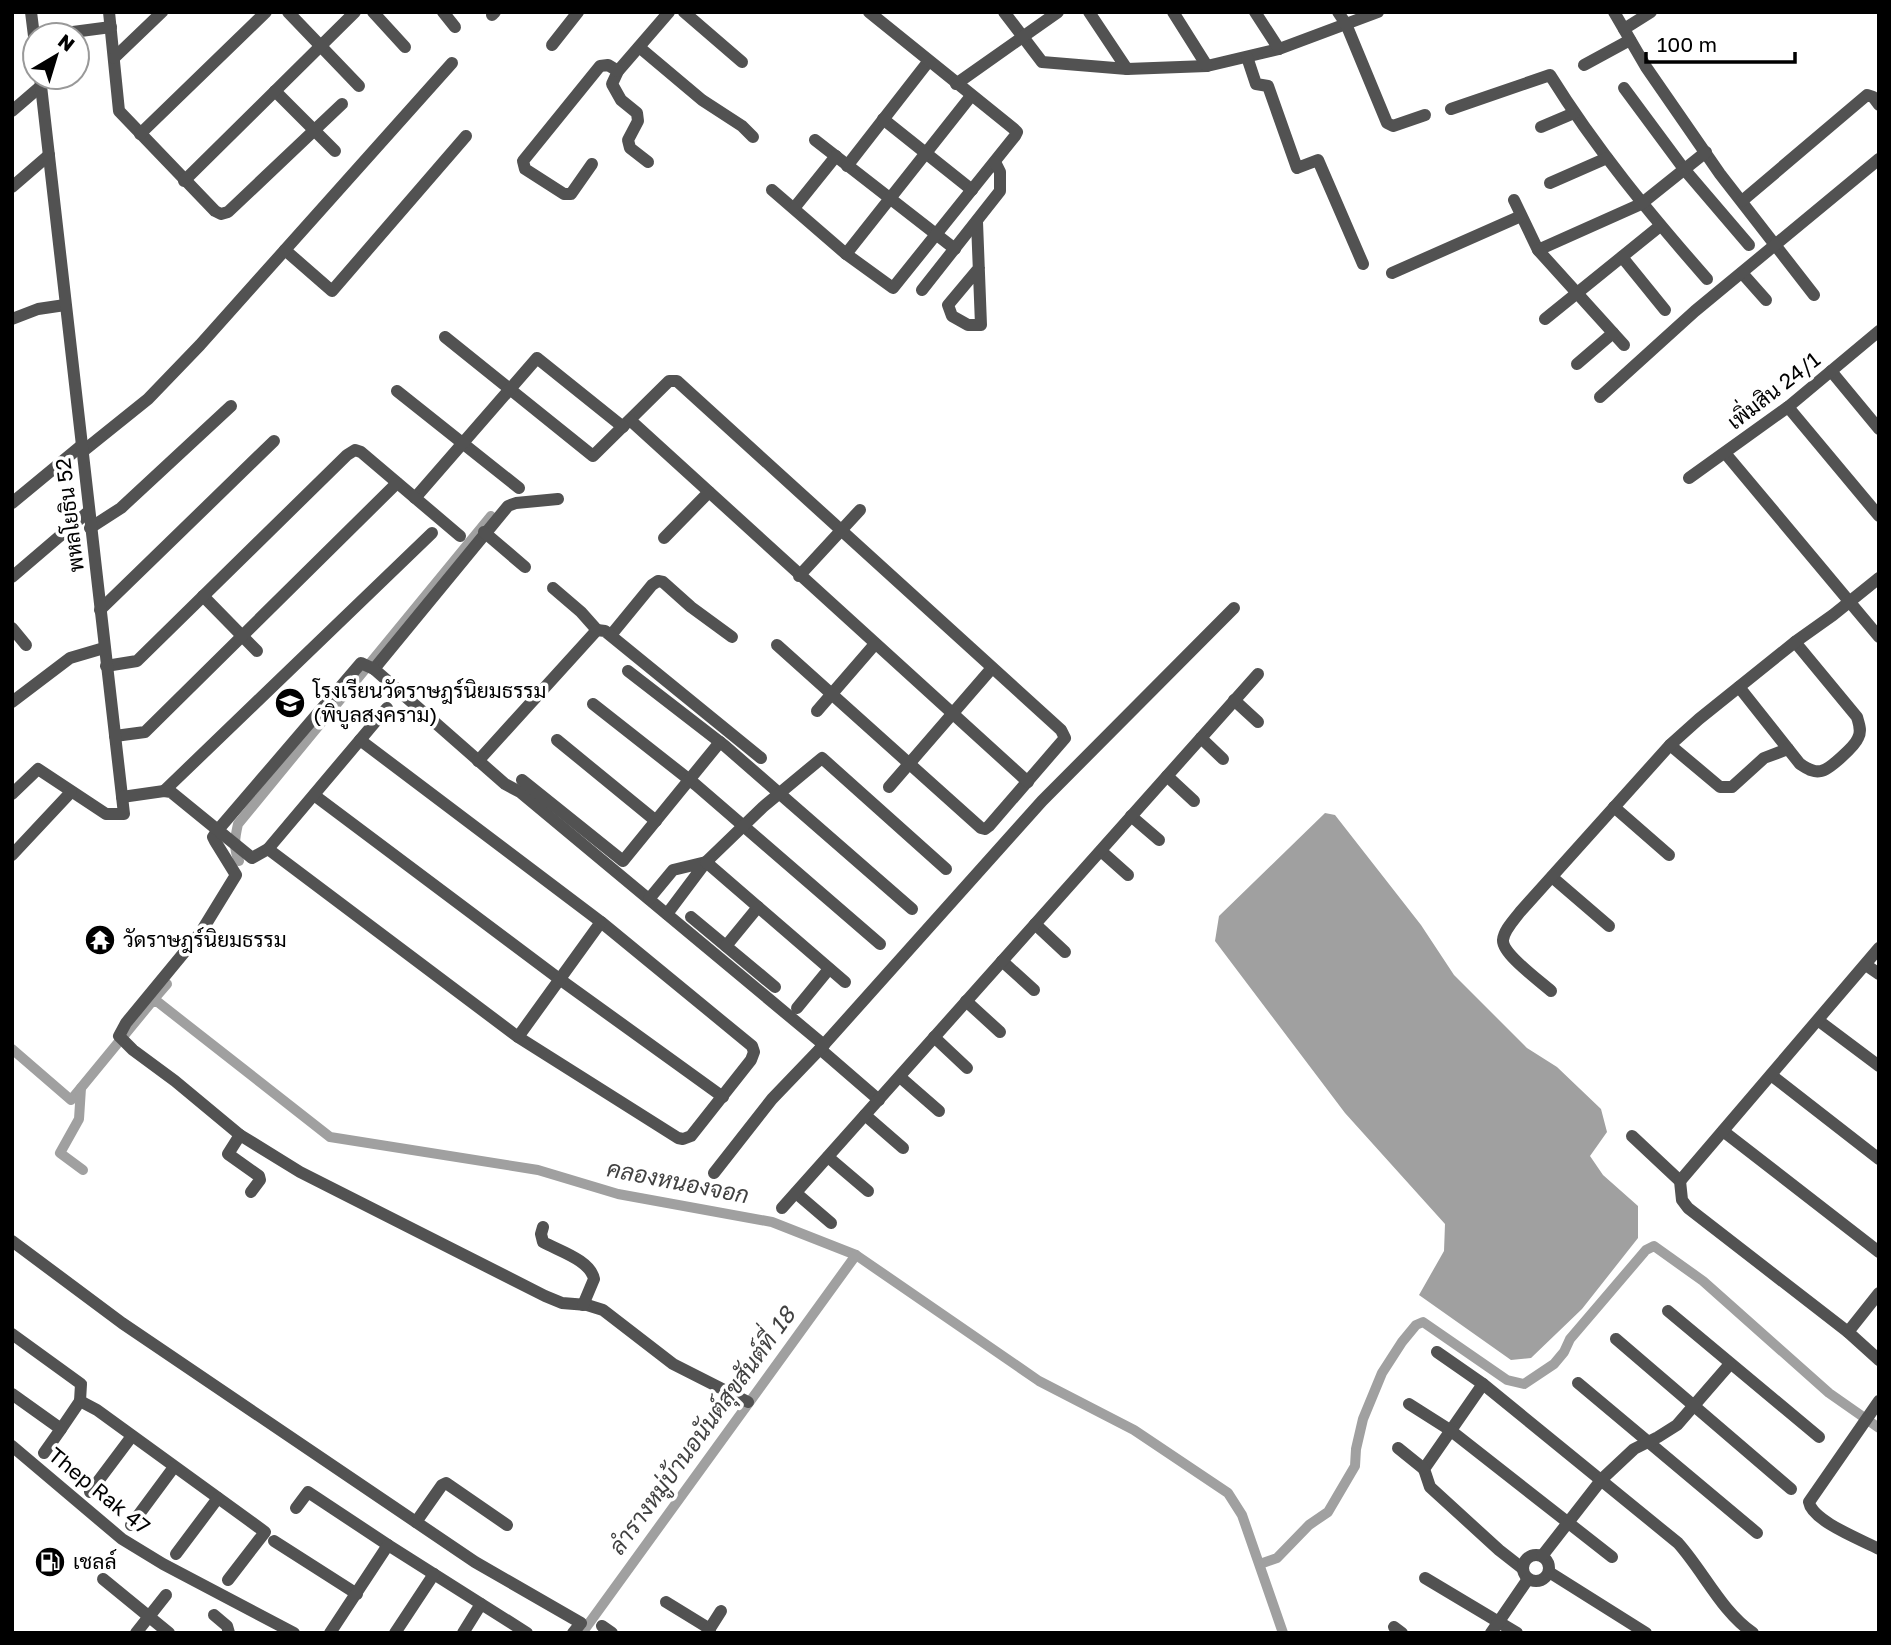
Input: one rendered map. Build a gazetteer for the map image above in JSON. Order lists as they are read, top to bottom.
{
  "streets": {
    "street": ["เพิ่มสิน 24/1", "พหลโยธิน 52", "Thep Rak 47"]
  },
  "water": ["คลองหนองจอก", "ลำรางหมู่บ้านอนันต์สุขสันต์ที่ 18"],
  "places": {
    "school or university": ["โรงเรียนวัดราษฎร์นิยมธรรม (พิบูลสงคราม)"],
    "temple": ["วัดราษฎร์นิยมธรรม"],
    "fuel station": ["เชลล์"]
  },
  "scale_bar": "100 m",
  "north": "top right"
}
